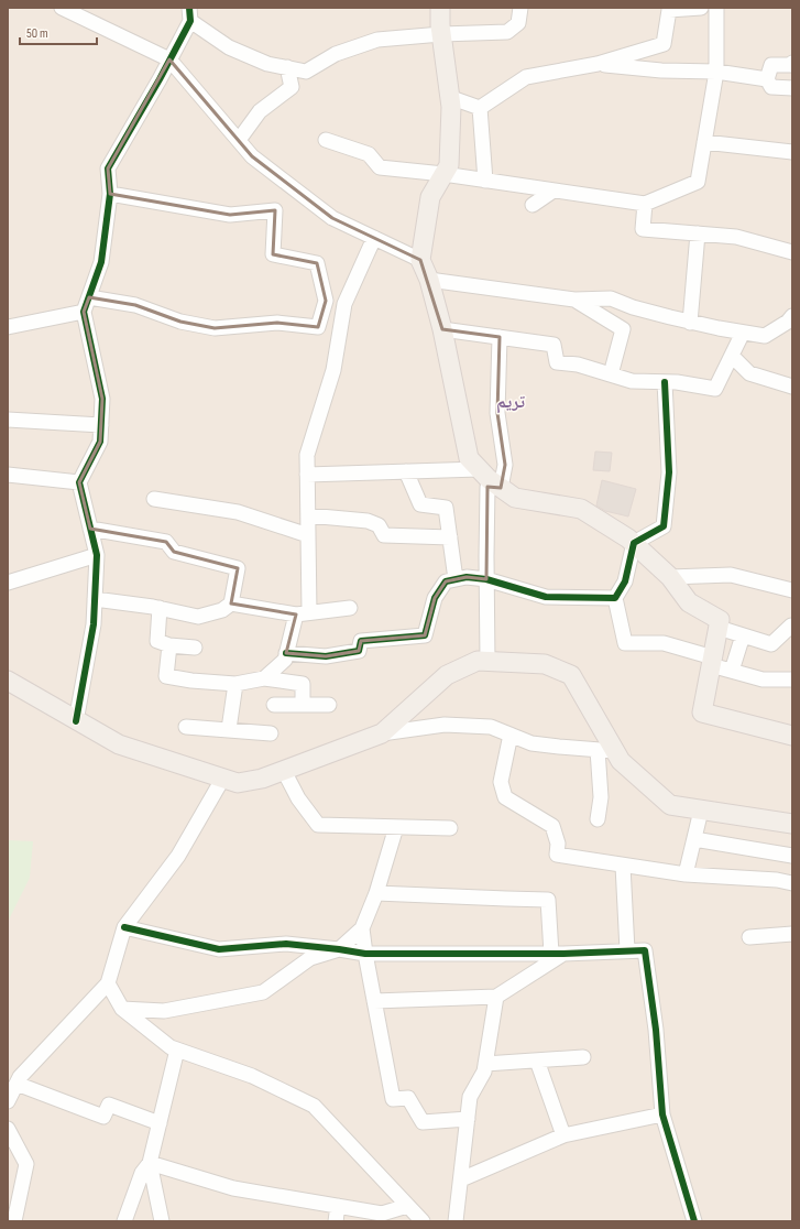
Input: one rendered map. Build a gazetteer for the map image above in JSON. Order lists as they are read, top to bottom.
{
  "districts": ["تريم"],
  "scale_bar": "50 m"
}
